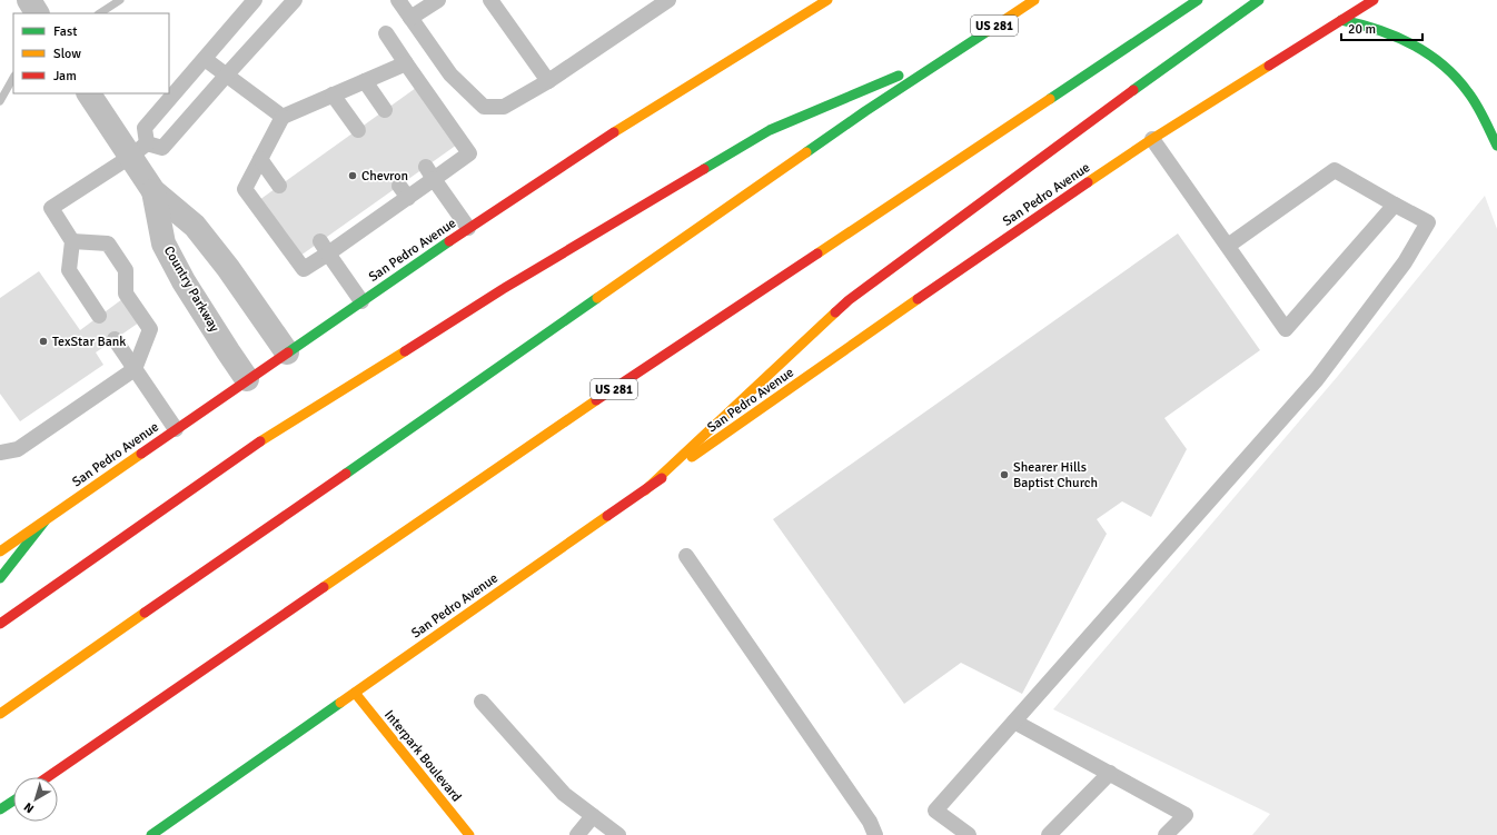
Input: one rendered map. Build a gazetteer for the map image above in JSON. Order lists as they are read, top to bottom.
{
  "streets": {
    "main road": ["US 281", "San Pedro Avenue", "Interpark Boulevard"],
    "street": ["Country Parkway"]
  },
  "crossings": [
    ["San Pedro Avenue", "Country Parkway"],
    ["San Pedro Avenue", "Interpark Boulevard"]
  ],
  "places": ["Chevron", "TexStar Bank", "Shearer Hills Baptist Church"],
  "legend": ["Fast", "Slow", "Jam"],
  "scale_bar": "20 m",
  "north": "bottom left"
}
